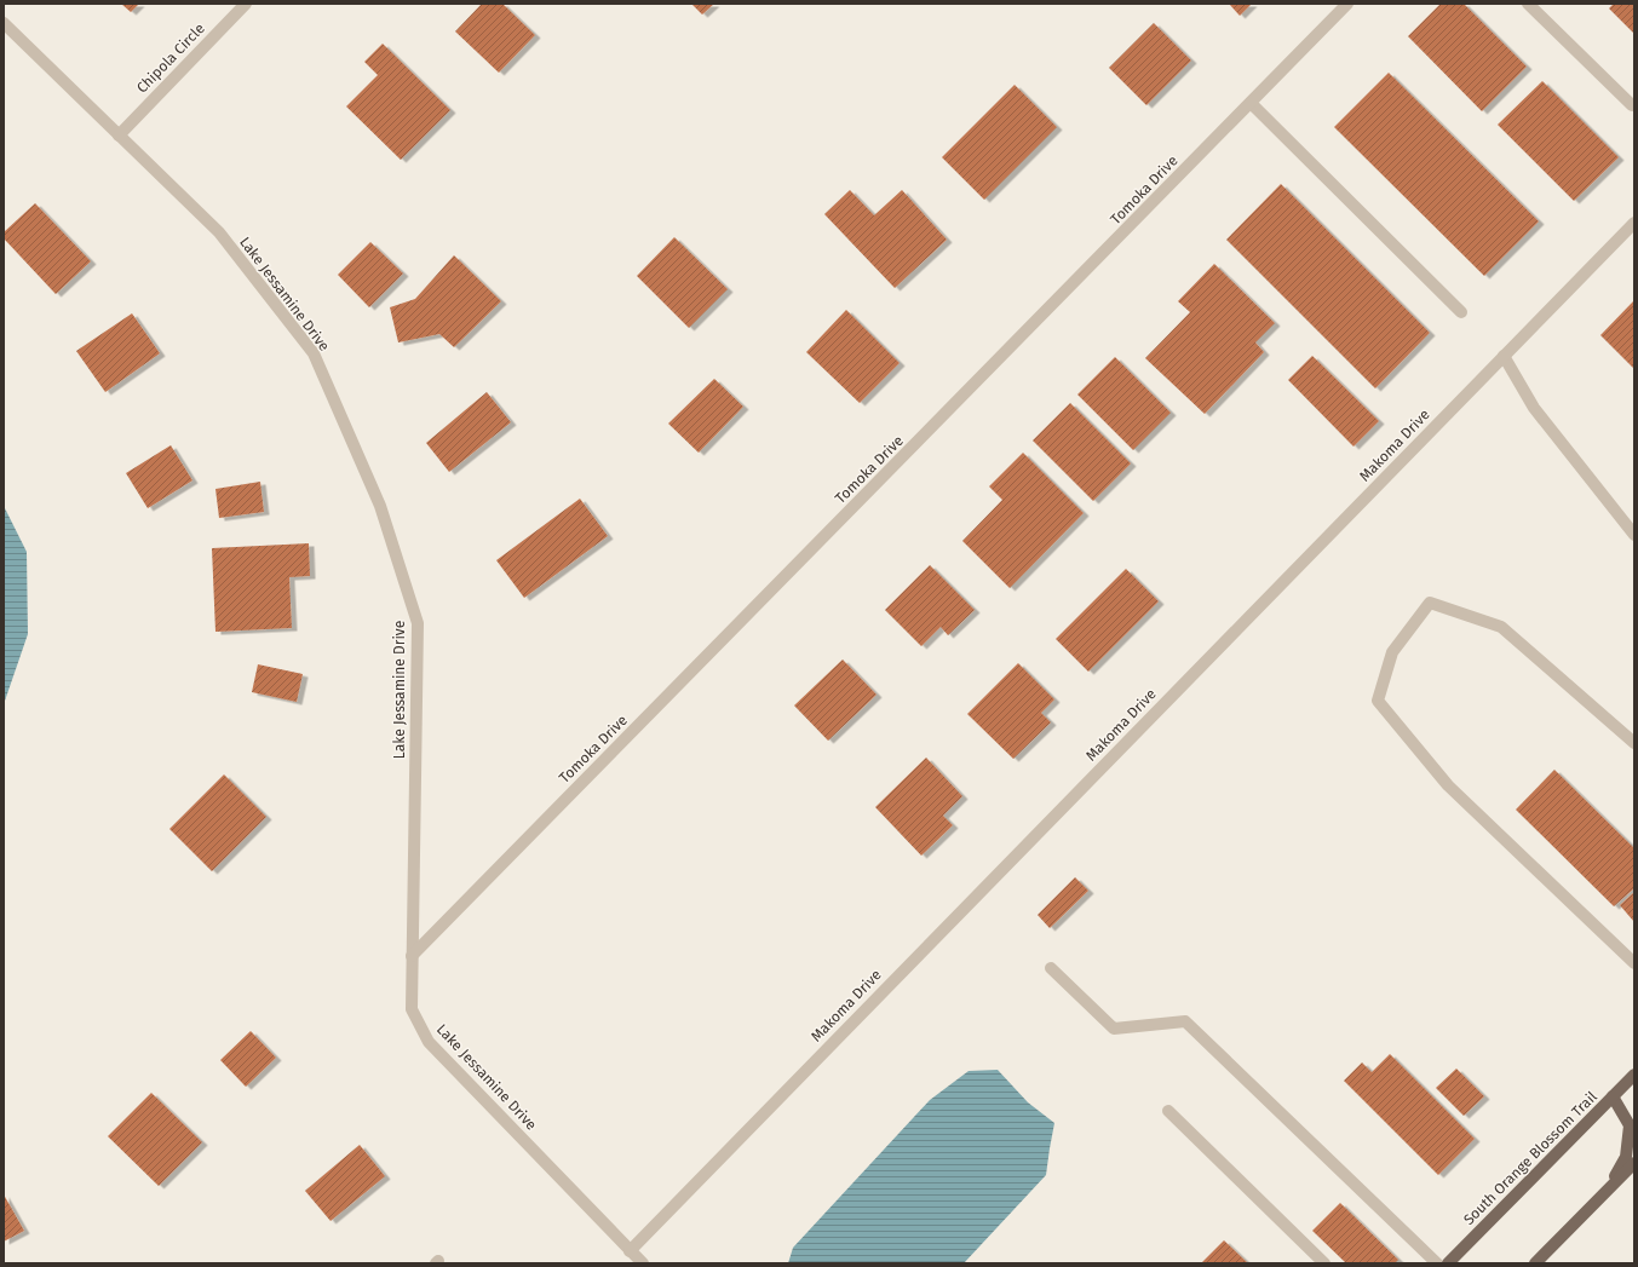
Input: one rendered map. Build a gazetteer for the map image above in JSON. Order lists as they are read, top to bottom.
{
  "streets": {
    "main road": ["South Orange Blossom Trail"],
    "street": [
      "Chipola Circle",
      "Tomoka Drive",
      "Lake Jessamine Drive",
      "Makoma Drive"
    ]
  },
  "crossings": [
    ["Chipola Circle", "Lake Jessamine Drive"],
    ["Tomoka Drive", "Lake Jessamine Drive"],
    ["Lake Jessamine Drive", "Makoma Drive"]
  ]
}
